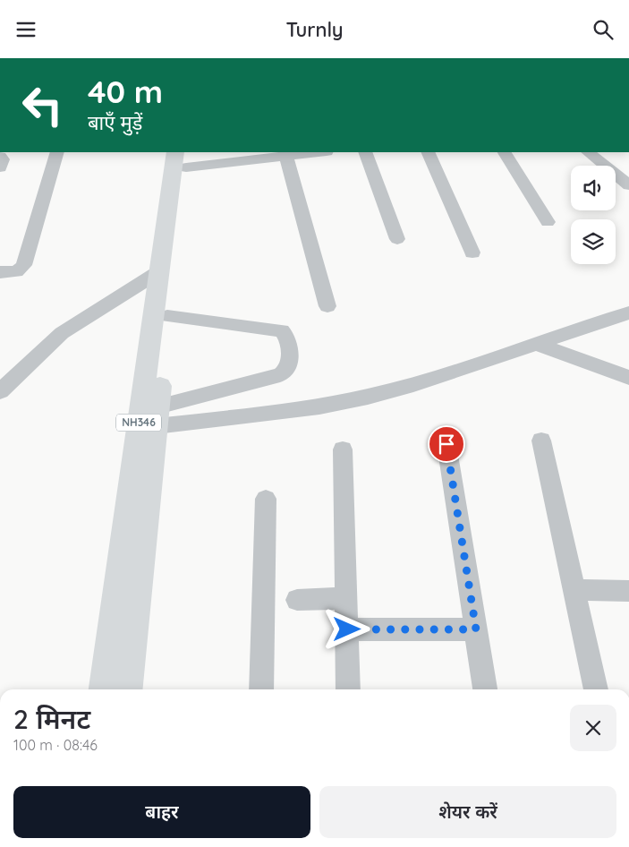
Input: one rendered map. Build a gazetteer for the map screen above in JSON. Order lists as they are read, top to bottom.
{
  "streets": {
    "highway": ["NH346"]
  },
  "page": {
    "header": "Turnly",
    "turn": ["40 m", "बाएँ मुड़ें"],
    "heading": ["2 मिनट", "100 m · 08:46"],
    "buttons": ["बाहर", "शेयर करें"]
  }
}
